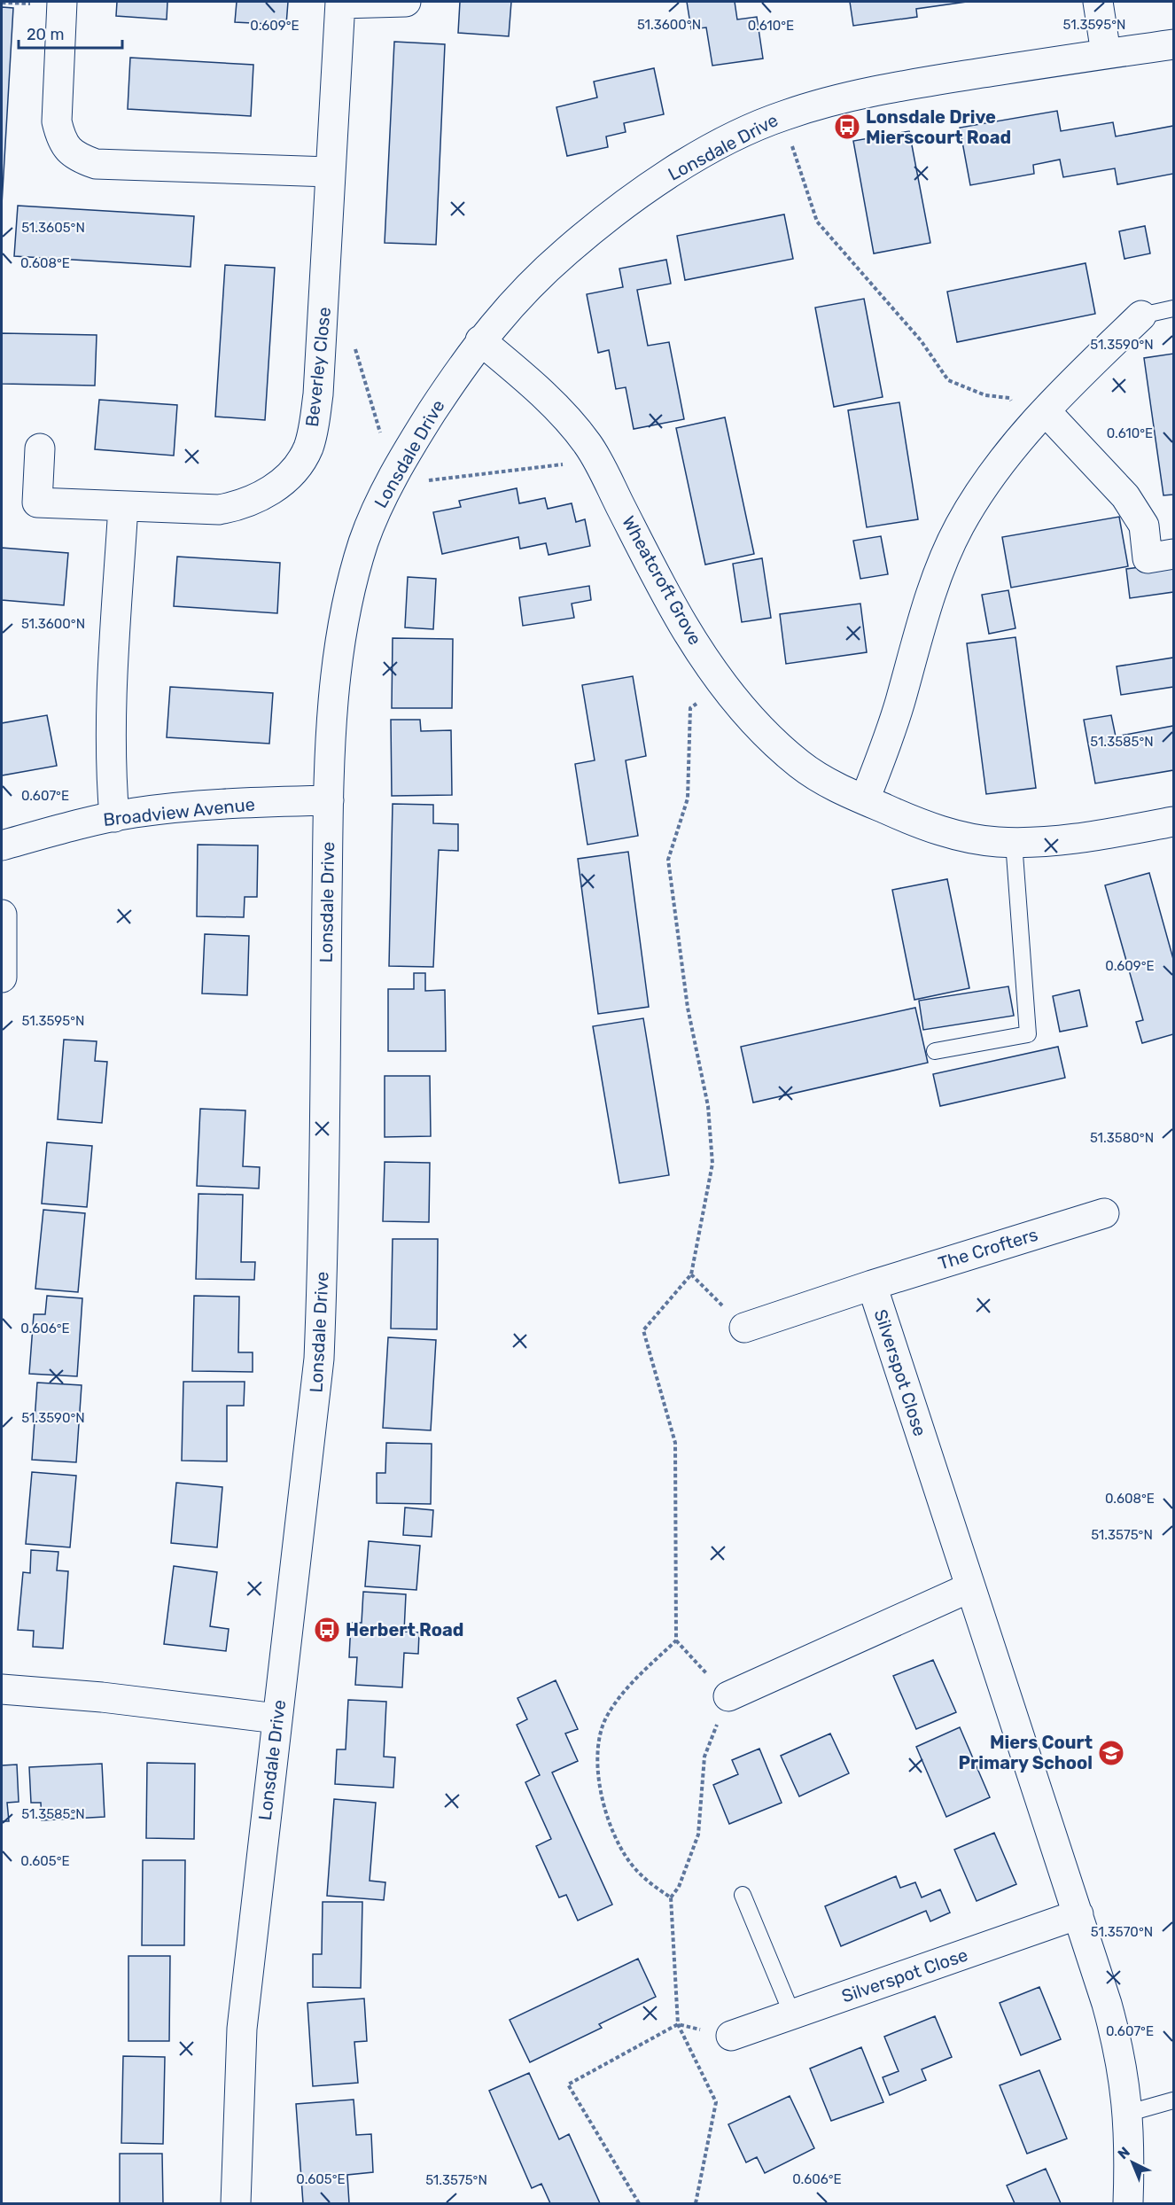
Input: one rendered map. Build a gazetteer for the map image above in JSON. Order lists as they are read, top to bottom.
{
  "streets": {
    "street": [
      "Lonsdale Drive",
      "Beverley Close",
      "Wheatcroft Grove",
      "Broadview Avenue",
      "The Crofters",
      "Silverspot Close"
    ]
  },
  "crossings": [
    ["Lonsdale Drive", "Wheatcroft Grove"],
    ["Lonsdale Drive", "Broadview Avenue"],
    ["The Crofters", "Silverspot Close"]
  ],
  "places": {
    "bus stop": ["Lonsdale Drive Mierscourt Road", "Herbert Road"],
    "school or university": ["Miers Court Primary School"]
  },
  "scale_bar": "20 m",
  "north": "top left",
  "coordinates": [
    "51.3600°N",
    "51.3595°N",
    "0.609°E",
    "0.610°E",
    "51.3605°N",
    "0.608°E",
    "51.3590°N",
    "51.3585°N",
    "0.607°E",
    "51.3580°N",
    "0.606°E",
    "51.3575°N",
    "0.605°E",
    "51.3570°N"
  ]
}
